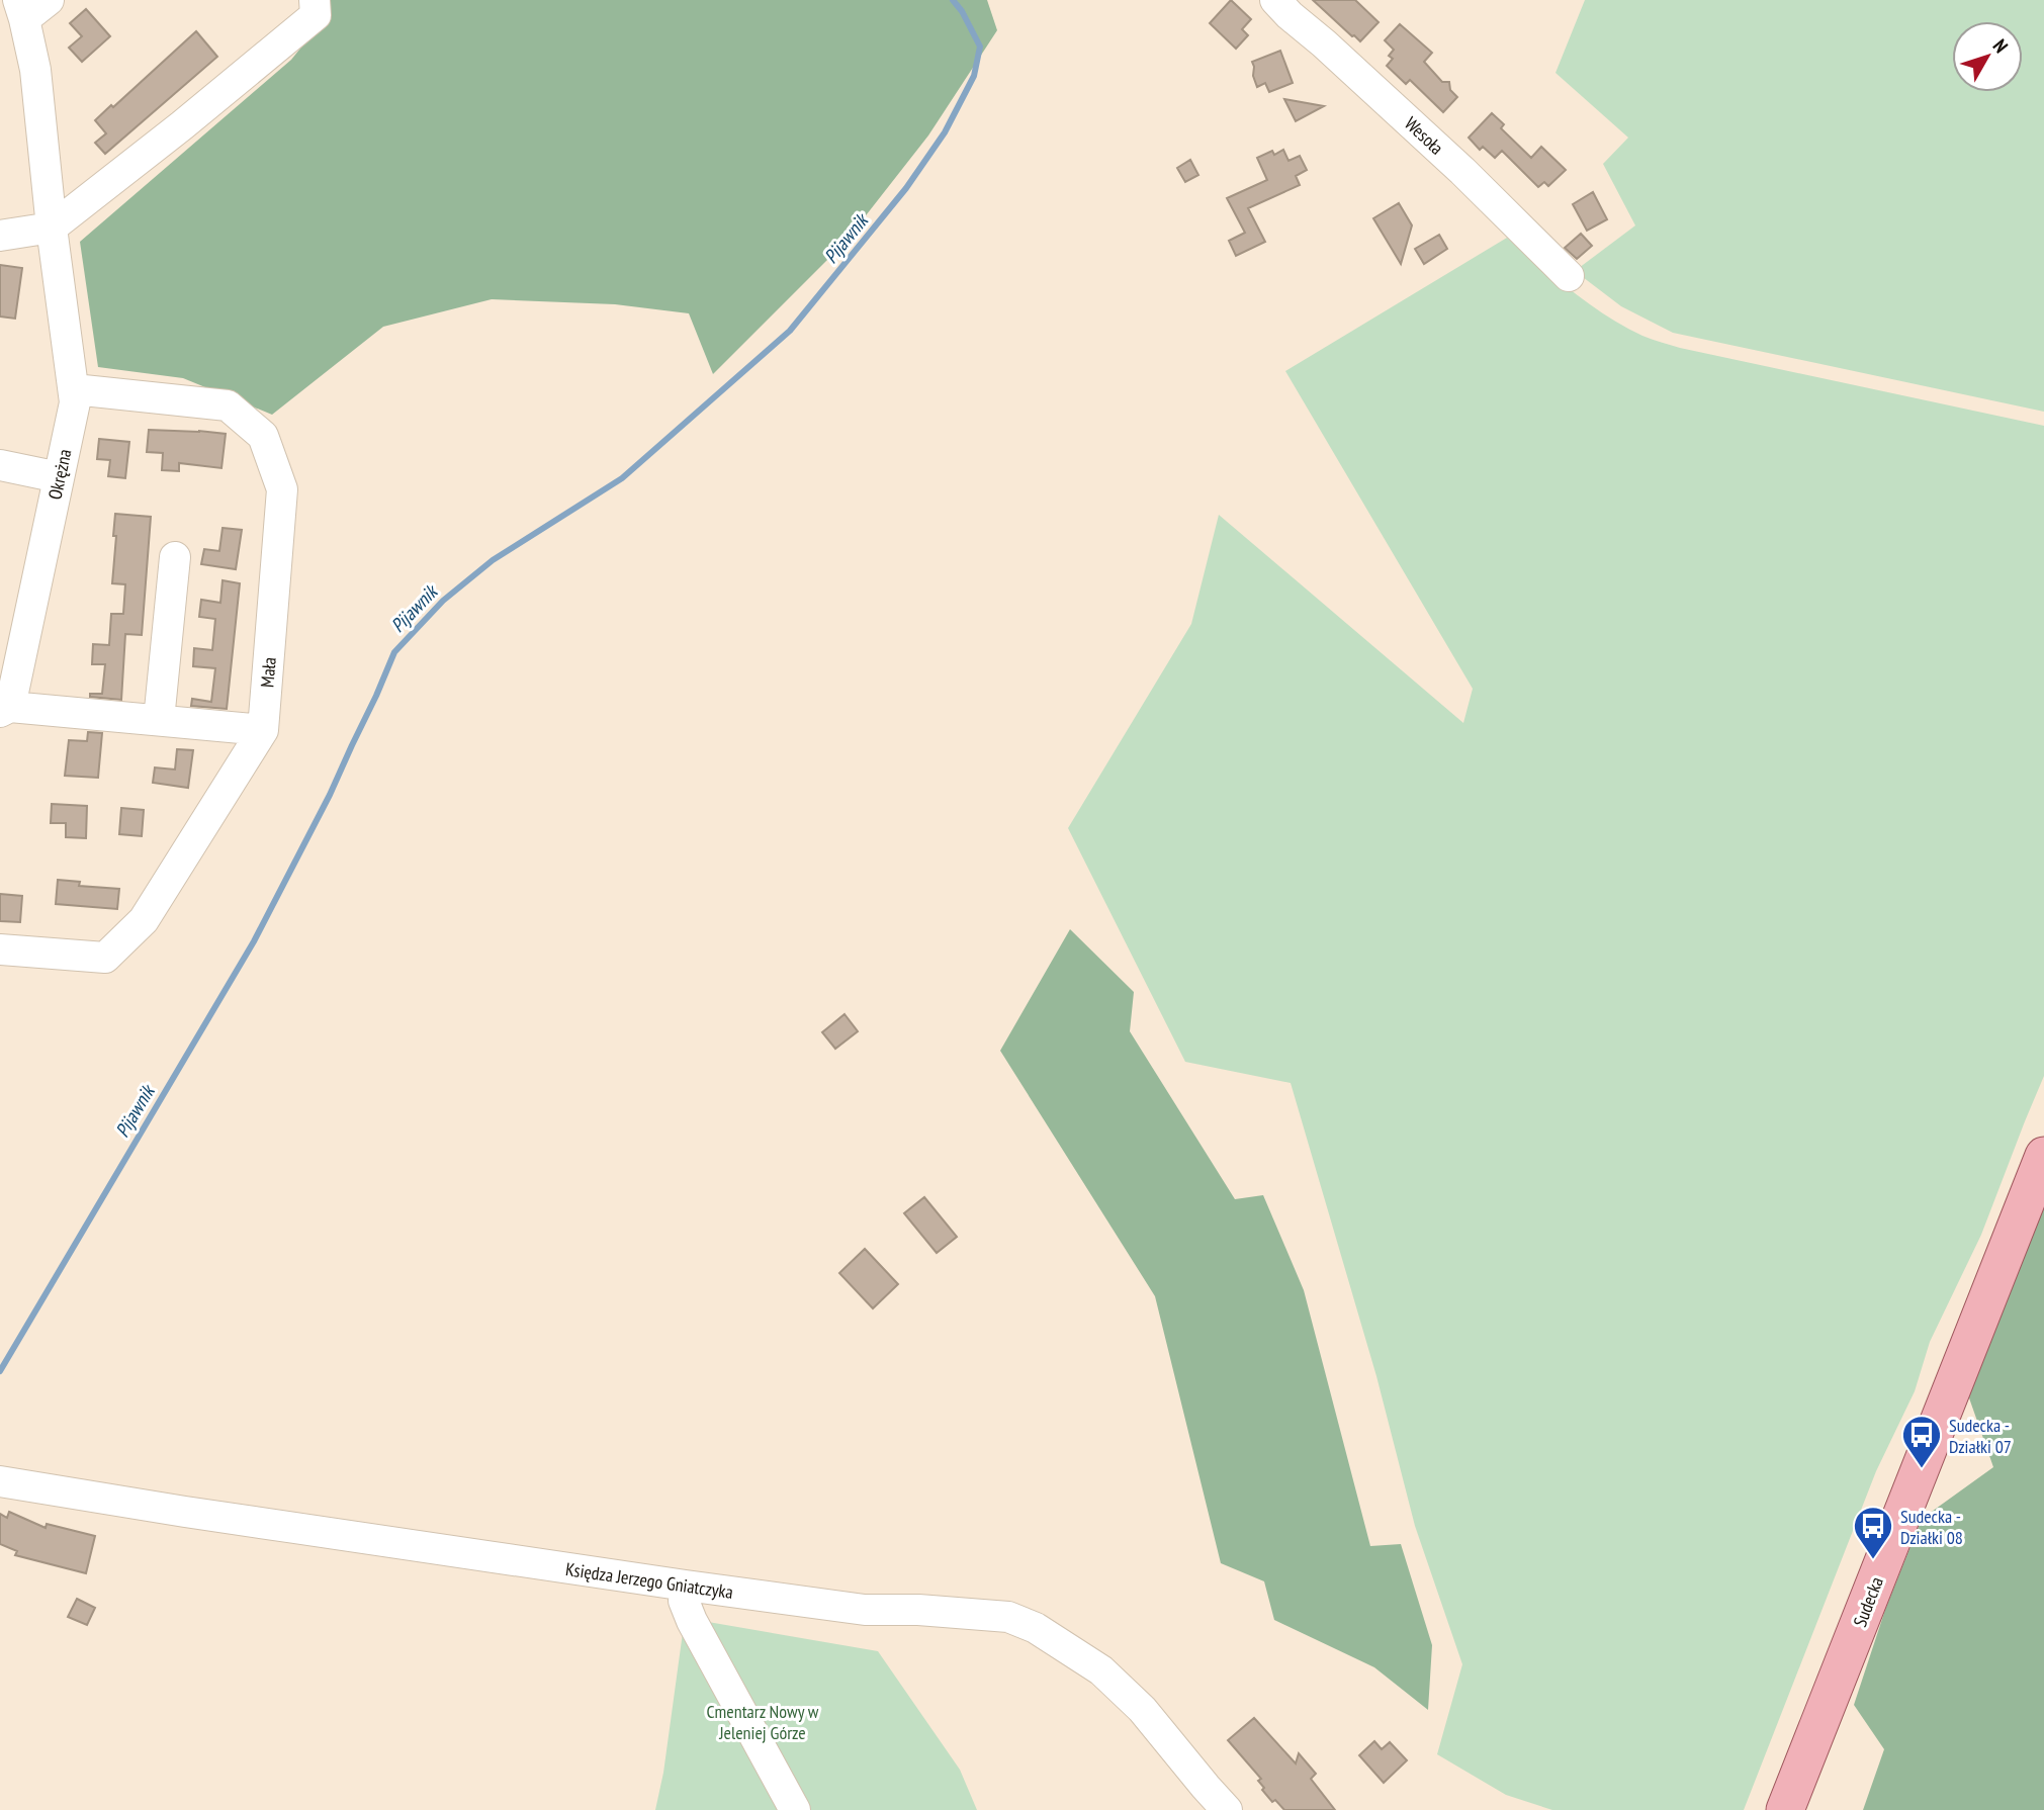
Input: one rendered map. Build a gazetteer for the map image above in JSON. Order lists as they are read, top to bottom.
{
  "streets": {
    "main road": ["Sudecka"],
    "street": [
      "Wesoła",
      "Okrężna",
      "Mała",
      "Księdza Jerzego Gniatczyka"
    ]
  },
  "crossings": [
    ["Okrężna", "Mała"]
  ],
  "water": ["Pijawnik"],
  "parks": ["Cmentarz Nowy w Jeleniej Górze"],
  "places": {
    "bus stop": ["Sudecka - Działki 07", "Sudecka - Działki 08"]
  },
  "north": "top right"
}
